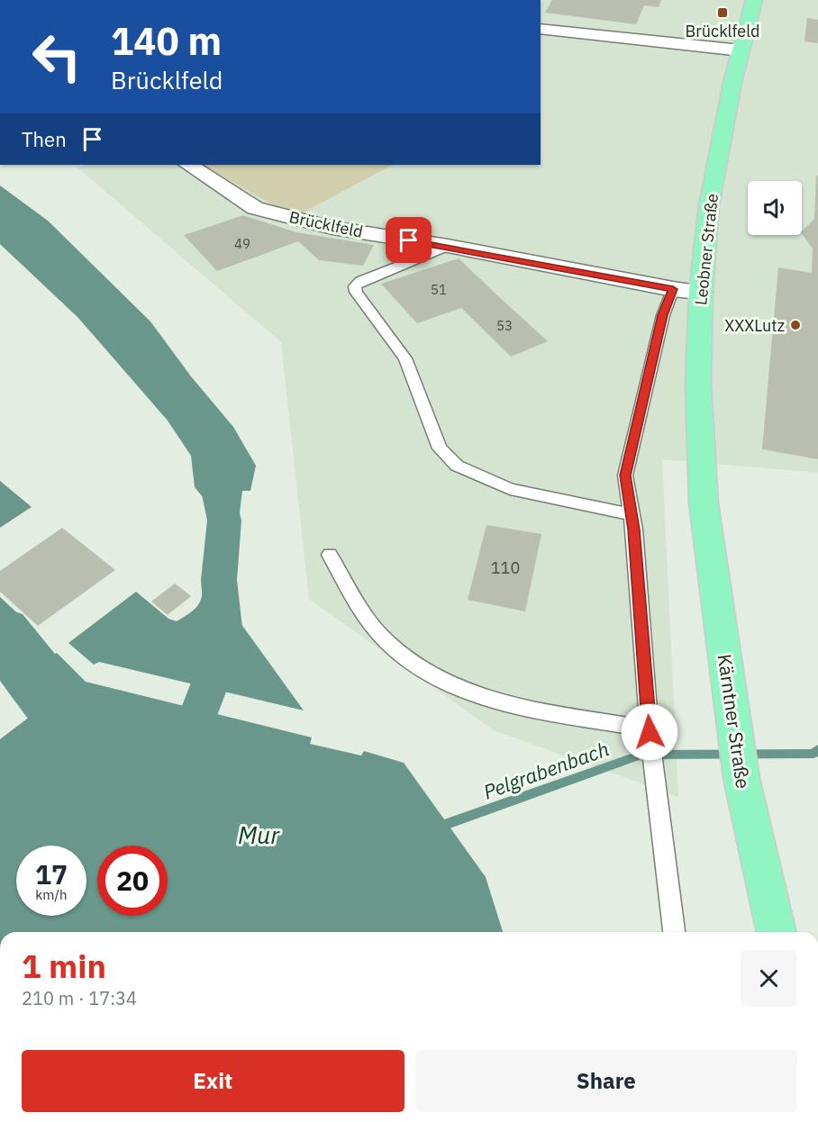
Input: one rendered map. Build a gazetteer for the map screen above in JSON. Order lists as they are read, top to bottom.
{
  "streets": {
    "main road": ["Leobner Straße", "Kärntner Straße"],
    "street": ["Brücklfeld"]
  },
  "crossings": [
    ["Brücklfeld", "Leobner Straße"],
    ["Leobner Straße", "Kärntner Straße"]
  ],
  "water": ["Pelgrabenbach", "Mur"],
  "places": {
    "transit": ["Brücklfeld"],
    "other": ["XXXLutz"]
  },
  "house_numbers": [
    "49",
    "51",
    "53",
    "110"
  ],
  "page": {
    "turn": ["140 m", "Brücklfeld"],
    "then": "Then",
    "speed": "17 km/h",
    "limit": "20",
    "heading": ["1 min", "210 m · 17:34"],
    "buttons": ["Exit", "Share"]
  }
}
